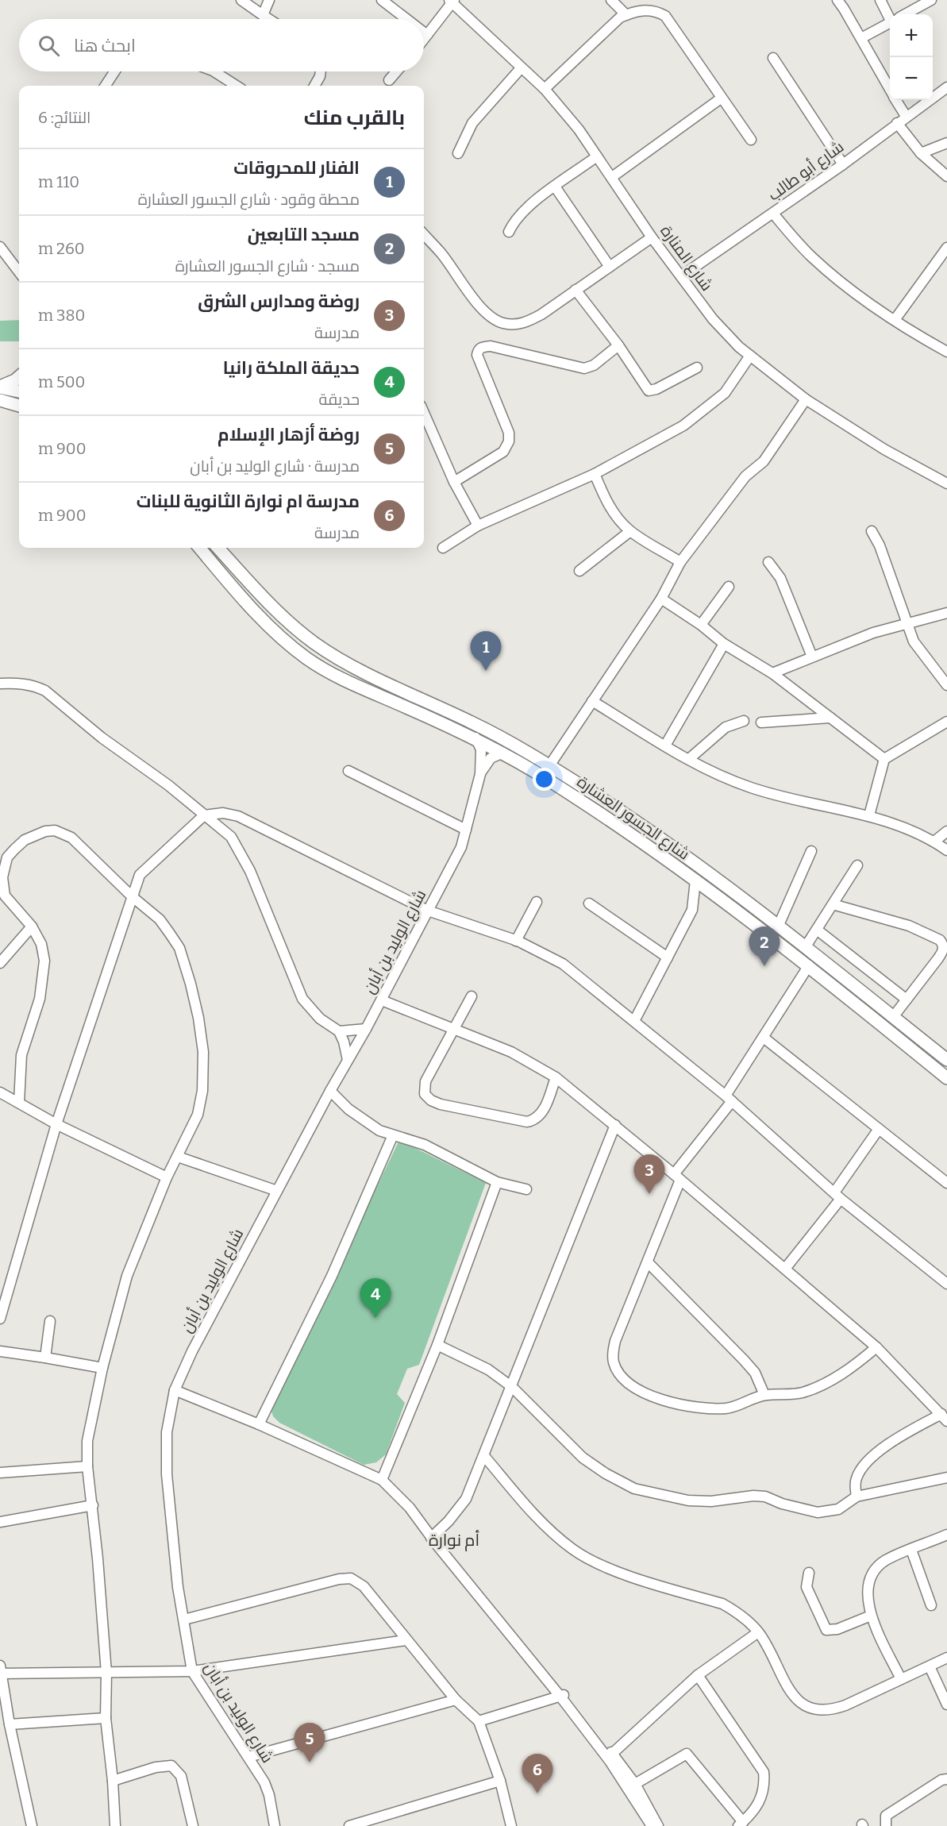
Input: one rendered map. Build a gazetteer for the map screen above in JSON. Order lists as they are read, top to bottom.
{
  "streets": {
    "main road": ["شارع الجسور العشارة"],
    "street": ["شارع أبو طالب", "شارع المنارة", "شارع الوليد بن أبان"]
  },
  "crossings": [
    ["شارع أبو طالب", "شارع المنارة"],
    ["شارع الجسور العشارة", "شارع الوليد بن أبان"]
  ],
  "districts": ["أم نوارة"],
  "page": {
    "map_buttons": ["+", "−"],
    "search": "ابحث هنا",
    "heading": ["بالقرب منك", "النتائج: 6"],
    "list": [
      {
        "mark": "1",
        "name": "الفنار للمحروقات",
        "note": "محطة وقود · شارع الجسور العشارة",
        "value": "110 m"
      },
      {
        "mark": "2",
        "name": "مسجد التابعين",
        "note": "مسجد · شارع الجسور العشارة",
        "value": "260 m"
      },
      {
        "mark": "3",
        "name": "روضة ومدارس الشرق",
        "note": "مدرسة",
        "value": "380 m"
      },
      {
        "mark": "4",
        "name": "حديقة الملكة رانيا",
        "note": "حديقة",
        "value": "500 m"
      },
      {
        "mark": "5",
        "name": "روضة أزهار الإسلام",
        "note": "مدرسة · شارع الوليد بن أبان",
        "value": "900 m"
      },
      {
        "mark": "6",
        "name": "مدرسة ام نوارة الثانوية للبنات",
        "note": "مدرسة",
        "value": "900 m"
      }
    ],
    "pins": [
      "1",
      "2",
      "3",
      "4",
      "5",
      "6"
    ]
  }
}
